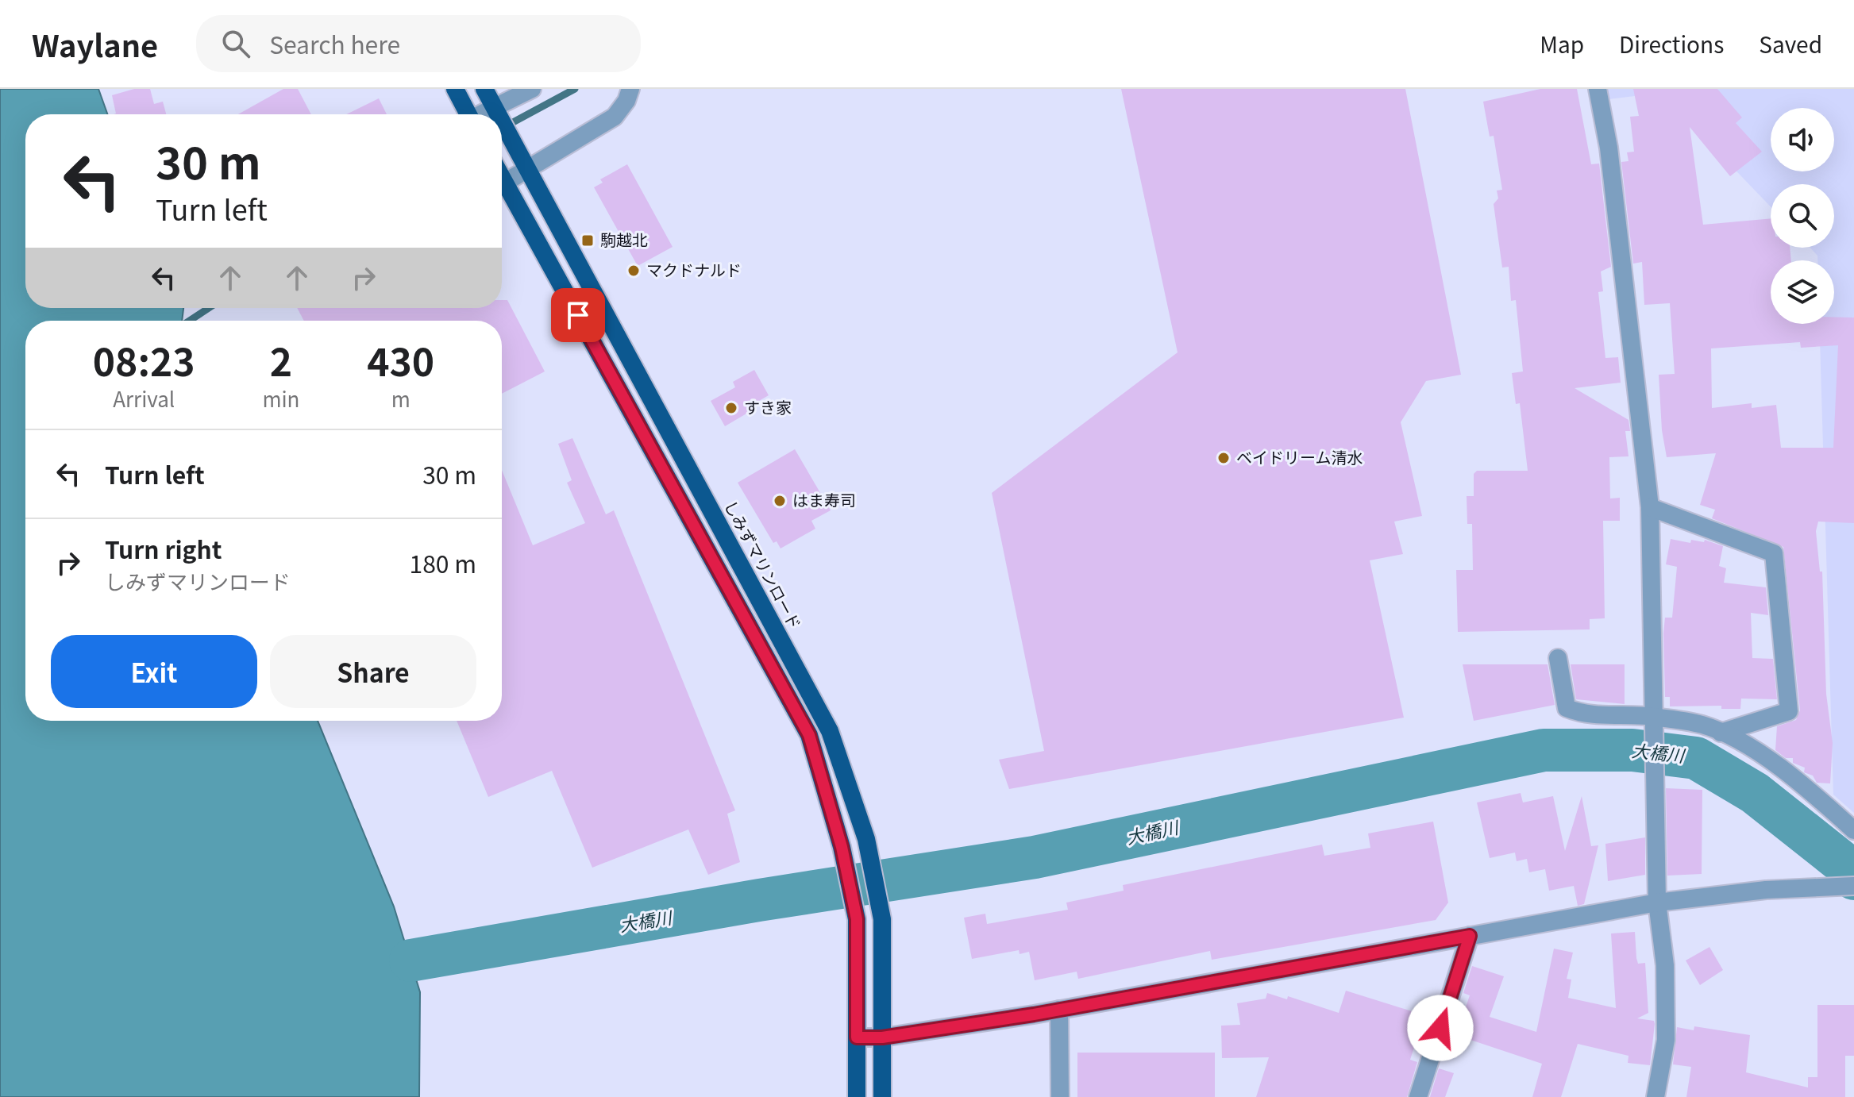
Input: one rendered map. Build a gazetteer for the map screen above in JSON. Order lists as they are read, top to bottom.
{
  "streets": {
    "highway": ["しみずマリンロード"]
  },
  "water": ["大橋川"],
  "places": {
    "transit": ["駒越北"],
    "other": [
      "マクドナルド",
      "すき家",
      "ベイドリーム清水",
      "はま寿司"
    ]
  },
  "page": {
    "header": "Waylane",
    "search": "Search here",
    "nav": ["Map", "Directions", "Saved"],
    "turn": ["30 m", "Turn left"],
    "eta": [
      "08:23",
      "Arrival",
      "2",
      "min",
      "430",
      "m"
    ],
    "list": [
      {
        "name": "Turn left",
        "value": "30 m"
      },
      {
        "name": "Turn right",
        "note": "しみずマリンロード",
        "value": "180 m"
      }
    ],
    "buttons": ["Exit", "Share"]
  }
}
